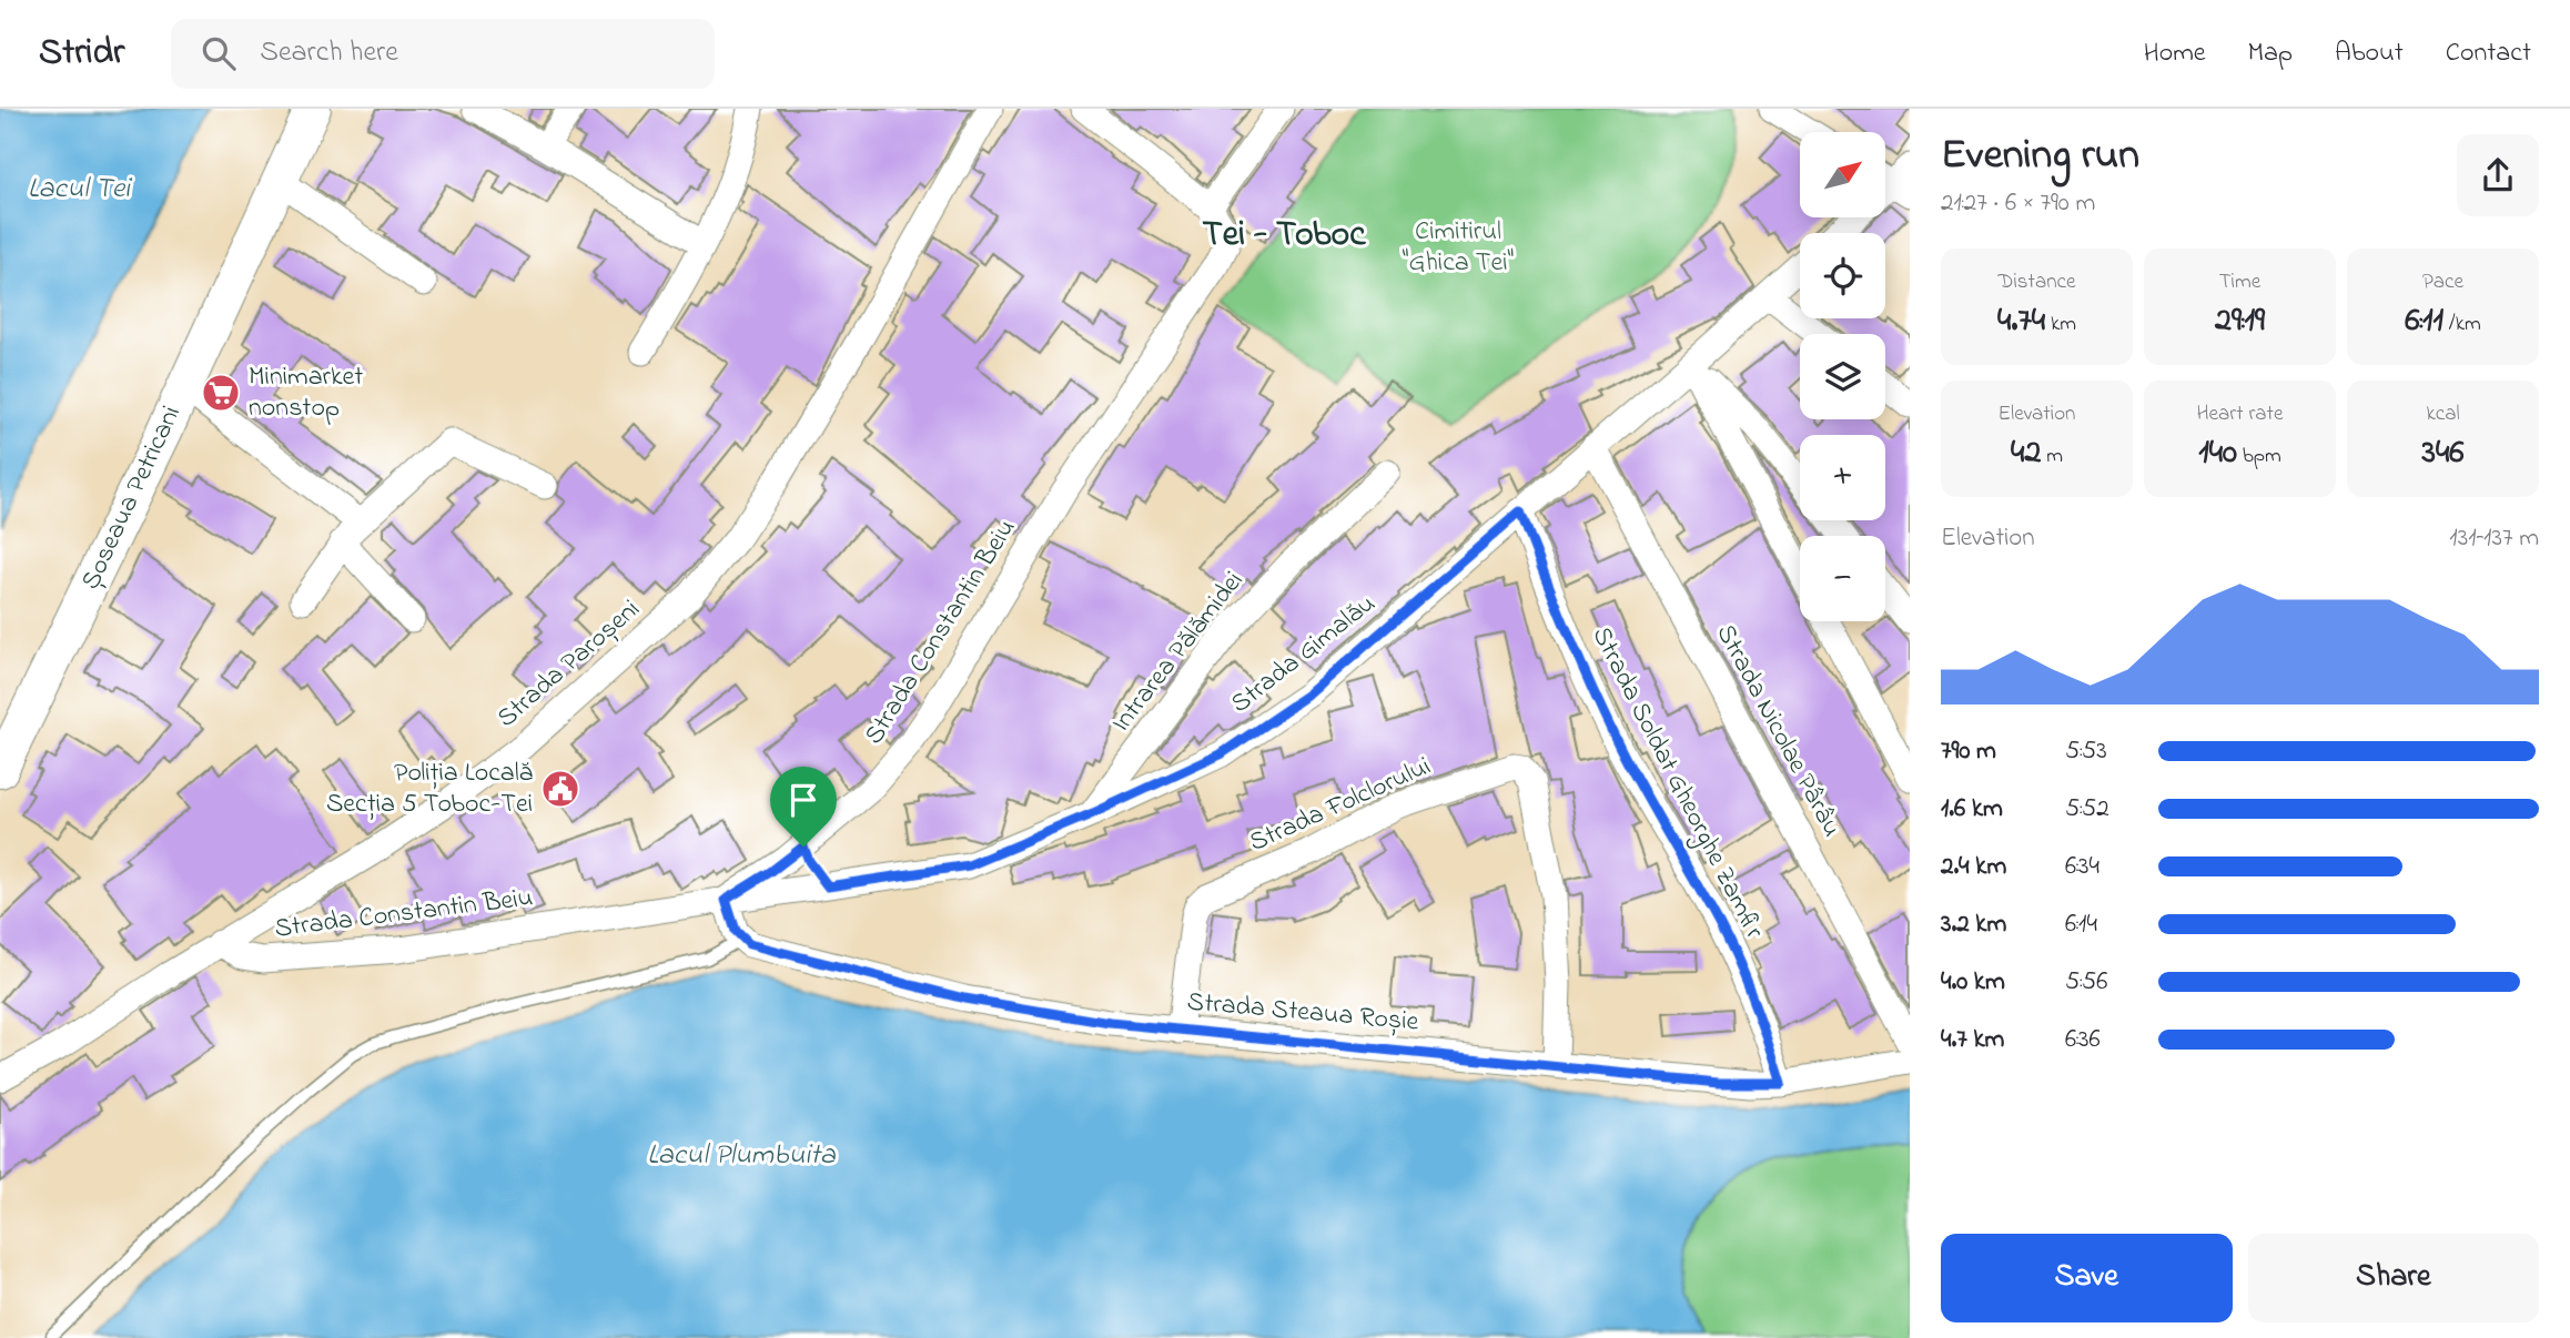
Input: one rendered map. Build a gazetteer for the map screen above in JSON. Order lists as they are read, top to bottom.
{
  "streets": {
    "main road": ["Șoseaua Petricani"],
    "street": [
      "Strada Constantin Beiu",
      "Intrarea Pălămidei",
      "Strada Gimalău",
      "Strada Paroșeni",
      "Strada Nicolae Pârâu",
      "Strada Soldat Gheorghe Zamfir",
      "Strada Folclorului",
      "Strada Steaua Roșie"
    ]
  },
  "crossings": [
    ["Strada Constantin Beiu", "Strada Gimalău"],
    ["Strada Constantin Beiu", "Strada Paroșeni"],
    ["Intrarea Pălămidei", "Strada Gimalău"],
    ["Strada Gimalău", "Strada Nicolae Pârâu"],
    ["Strada Gimalău", "Strada Soldat Gheorghe Zamfir"],
    ["Strada Soldat Gheorghe Zamfir", "Strada Steaua Roșie"],
    ["Strada Folclorului", "Strada Steaua Roșie"]
  ],
  "districts": ["Tei - Toboc"],
  "water": ["Lacul Tei", "Lacul Plumbuita"],
  "parks": ["Cimitirul \"Ghica Tei\""],
  "places": {
    "supermarket": ["Minimarket nonstop"],
    "public building": ["Poliția Locală Secția 5 Toboc-Tei"]
  },
  "north": "top right",
  "page": {
    "header": "Stridr",
    "search": "Search here",
    "nav": [
      "Home",
      "Map",
      "About",
      "Contact"
    ],
    "heading": ["Evening run", "21:27 · 6 × 790 m"],
    "map_buttons": ["+", "−"],
    "stats": [
      ["Distance", "4.74 km"],
      ["Time", "29:19"],
      ["Pace", "6:11 /km"],
      ["Elevation", "42 m"],
      ["Heart rate", "140 bpm"],
      ["kcal", "346"]
    ],
    "chart": ["Elevation", "131–137 m"],
    "list": [
      {
        "name": "790 m",
        "note": "5:53"
      },
      {
        "name": "1.6 km",
        "note": "5:52"
      },
      {
        "name": "2.4 km",
        "note": "6:34"
      },
      {
        "name": "3.2 km",
        "note": "6:14"
      },
      {
        "name": "4.0 km",
        "note": "5:56"
      },
      {
        "name": "4.7 km",
        "note": "6:36"
      }
    ],
    "buttons": ["Save", "Share"]
  }
}
